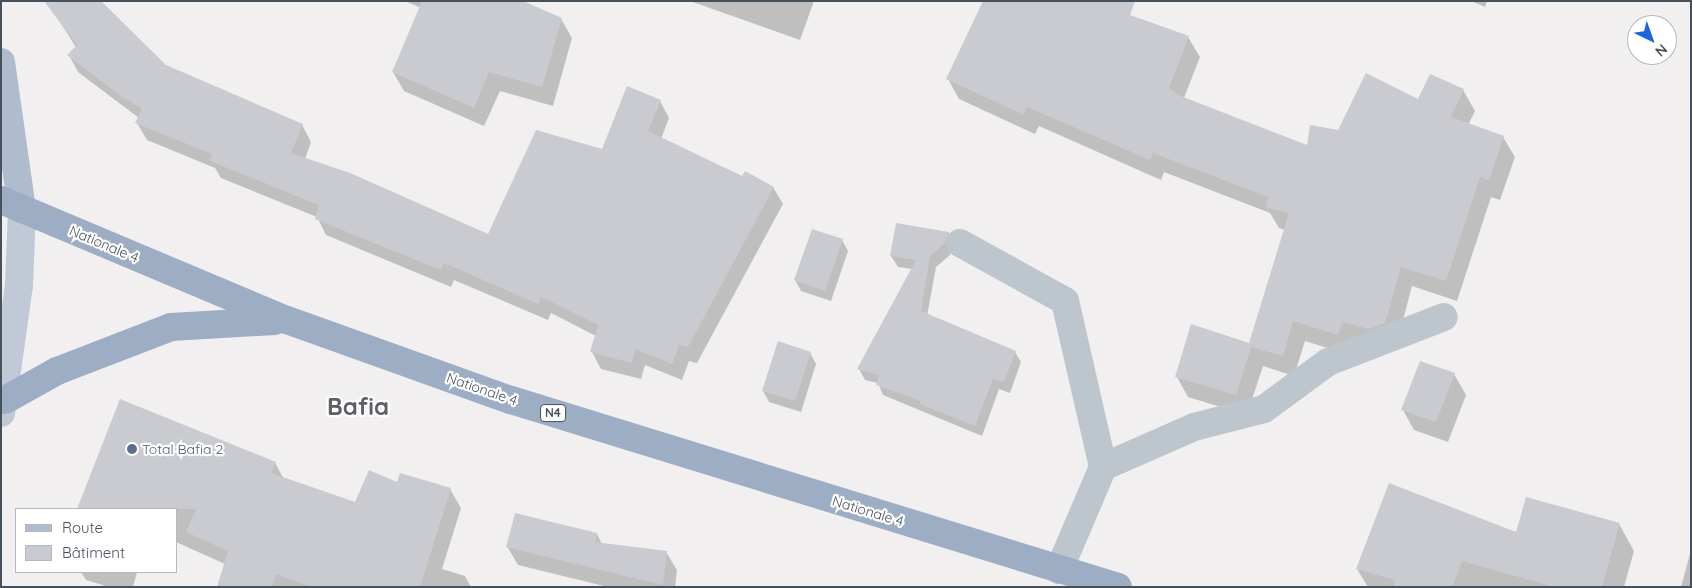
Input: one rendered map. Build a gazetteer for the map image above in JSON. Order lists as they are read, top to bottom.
{
  "streets": {
    "highway": ["Nationale 4", "N4"]
  },
  "districts": ["Bafia"],
  "places": ["Total Bafia 2"],
  "legend": ["Route", "Bâtiment"],
  "north": "bottom right"
}
